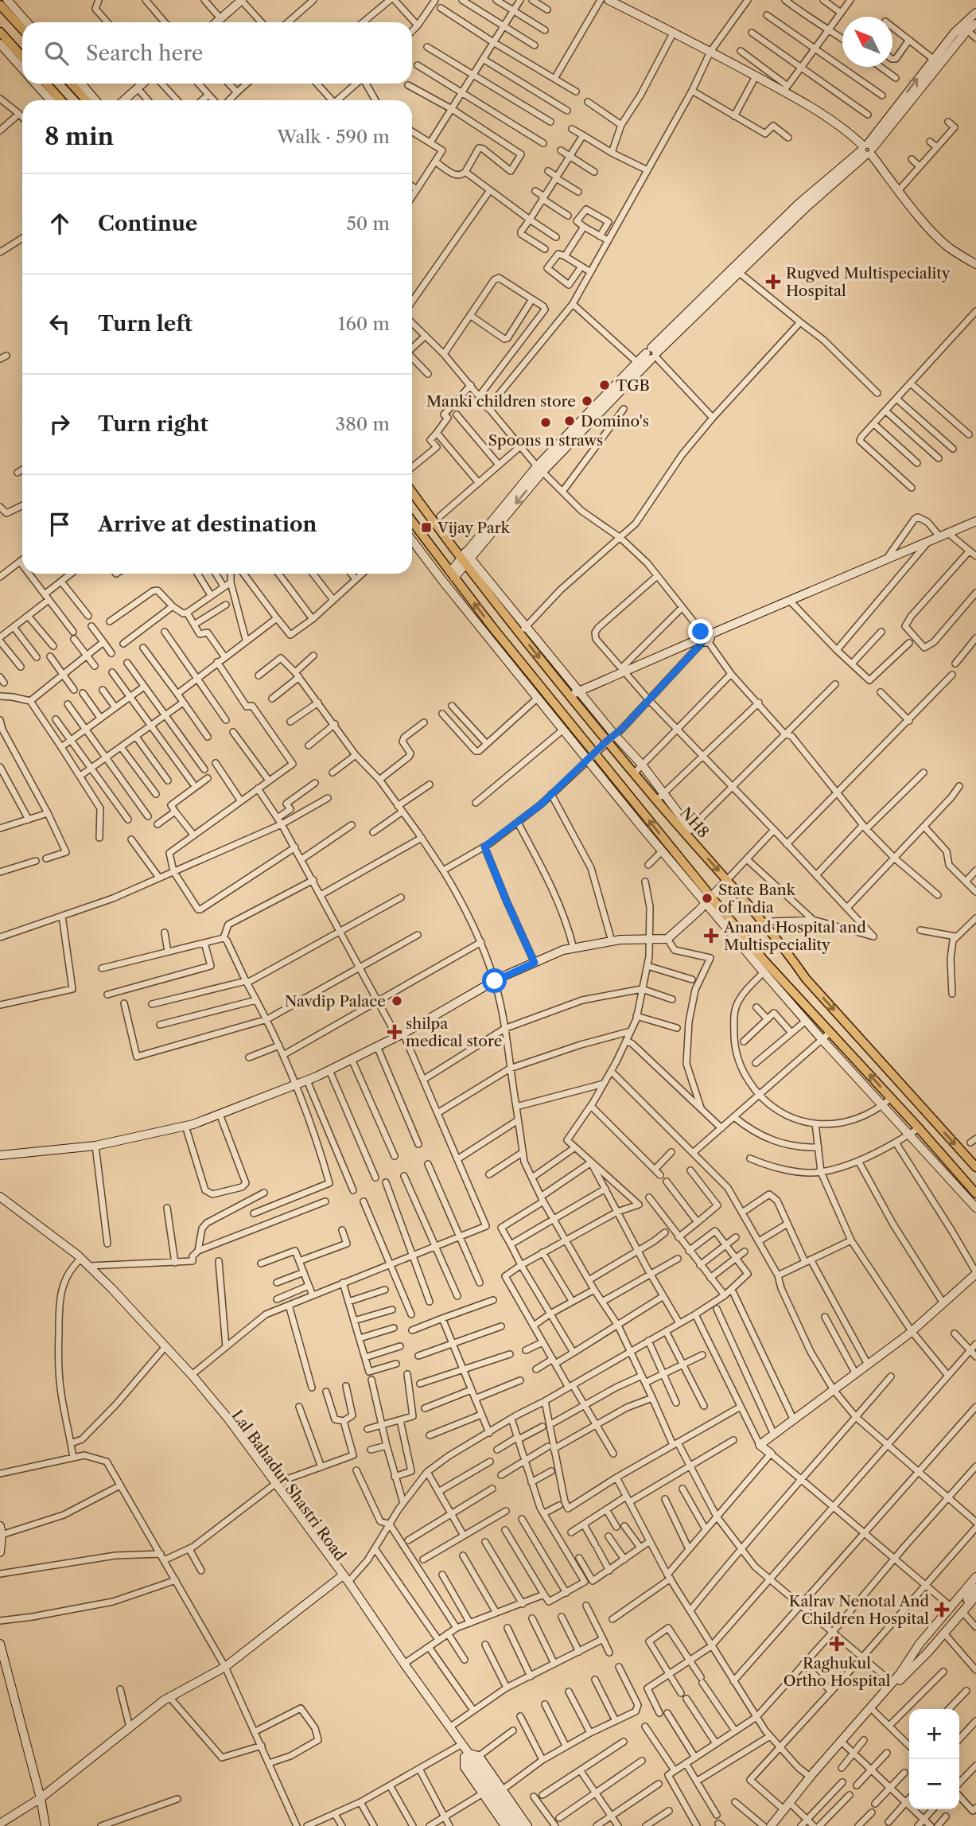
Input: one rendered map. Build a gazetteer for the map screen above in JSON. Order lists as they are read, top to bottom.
{
  "streets": {
    "main road": ["NH8"],
    "street": ["Lal Bahadur Shastri Road"]
  },
  "places": {
    "health": [
      "Rugved Multispeciality Hospital",
      "Anand Hospital and Multispeciality",
      "shilpa medical store",
      "Kalrav Nenotal And Children Hospital",
      "Raghukul Ortho Hospital"
    ],
    "other": [
      "TGB",
      "Manki children store",
      "Domino's",
      "Spoons n straws",
      "State Bank of India",
      "Navdip Palace"
    ],
    "transit": ["Vijay Park"]
  },
  "north": "top left",
  "page": {
    "search": "Search here",
    "heading": ["8 min", "Walk · 590 m"],
    "list": [
      ["Continue", "50 m"],
      ["Turn left", "160 m"],
      ["Turn right", "380 m"],
      "Arrive at destination"
    ],
    "map_buttons": ["+", "−"]
  }
}
